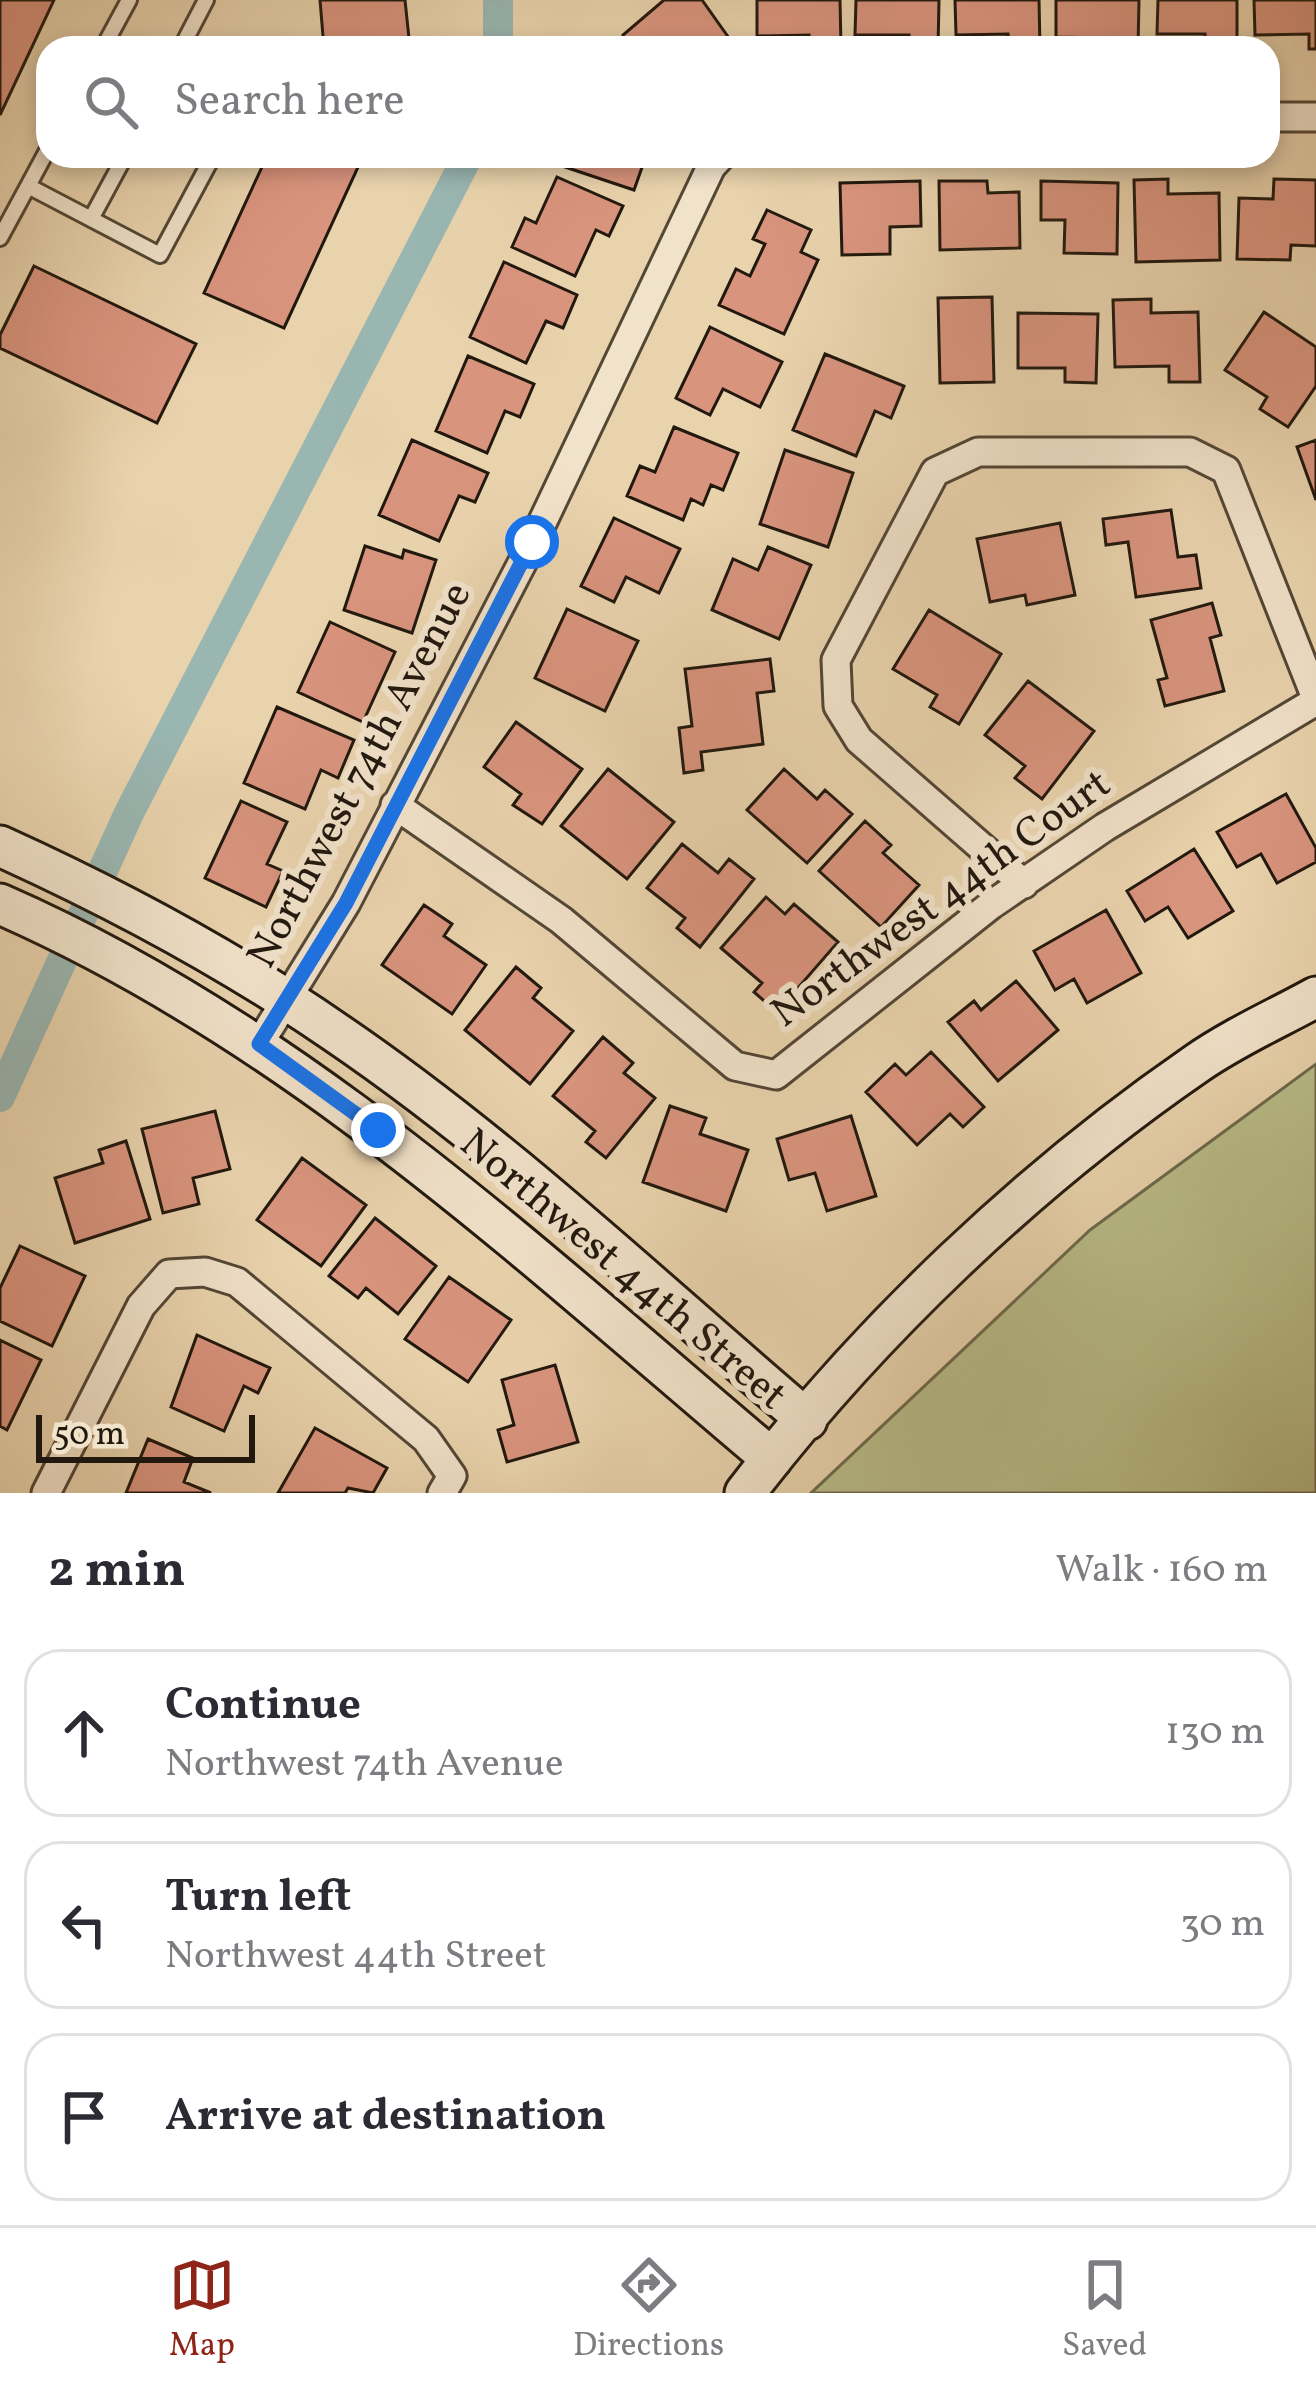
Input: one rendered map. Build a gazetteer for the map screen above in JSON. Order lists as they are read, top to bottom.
{
  "streets": {
    "street": ["Northwest 74th Avenue", "Northwest 44th Court", "Northwest 44th Street"]
  },
  "crossings": [
    ["Northwest 74th Avenue", "Northwest 44th Court"],
    ["Northwest 74th Avenue", "Northwest 44th Street"]
  ],
  "scale_bar": "50 m",
  "page": {
    "search": "Search here",
    "scale": "50 m",
    "heading": ["2 min", "Walk · 160 m"],
    "list": [
      ["Continue", "Northwest 74th Avenue", "130 m"],
      ["Turn left", "Northwest 44th Street", "30 m"],
      "Arrive at destination"
    ],
    "nav": ["Map", "Directions", "Saved"]
  }
}
